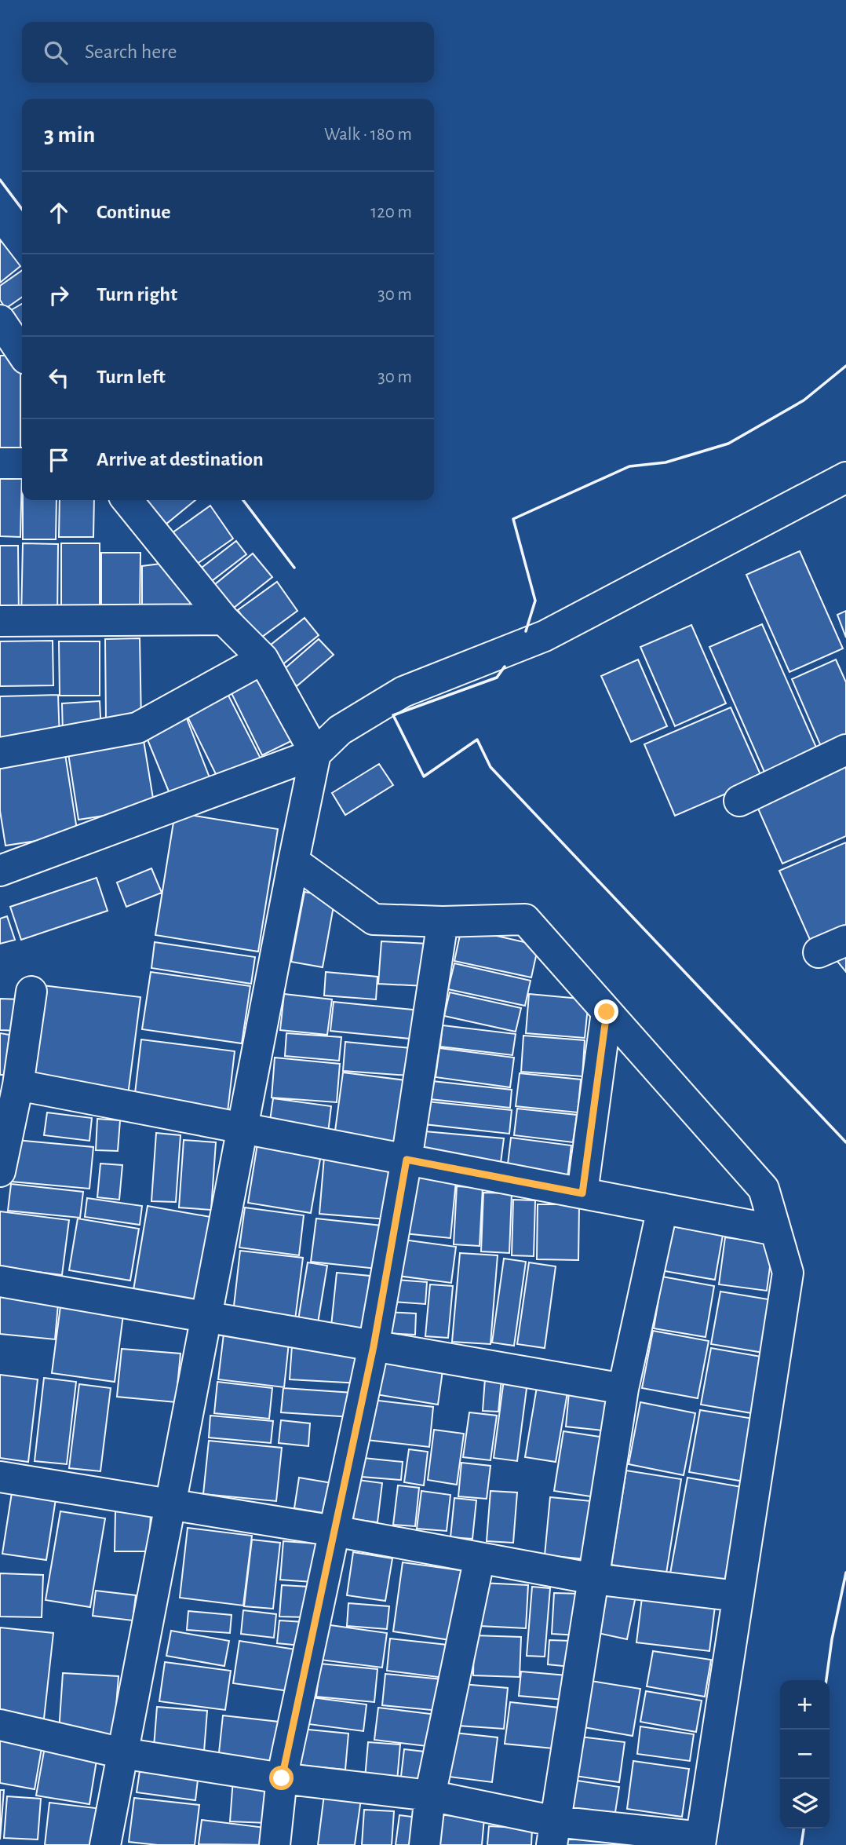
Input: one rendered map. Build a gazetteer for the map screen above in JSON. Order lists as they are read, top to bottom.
{
  "page": {
    "search": "Search here",
    "heading": ["3 min", "Walk · 180 m"],
    "list": [
      ["Continue", "120 m"],
      ["Turn right", "30 m"],
      ["Turn left", "30 m"],
      "Arrive at destination"
    ],
    "map_buttons": ["+", "−"]
  }
}
